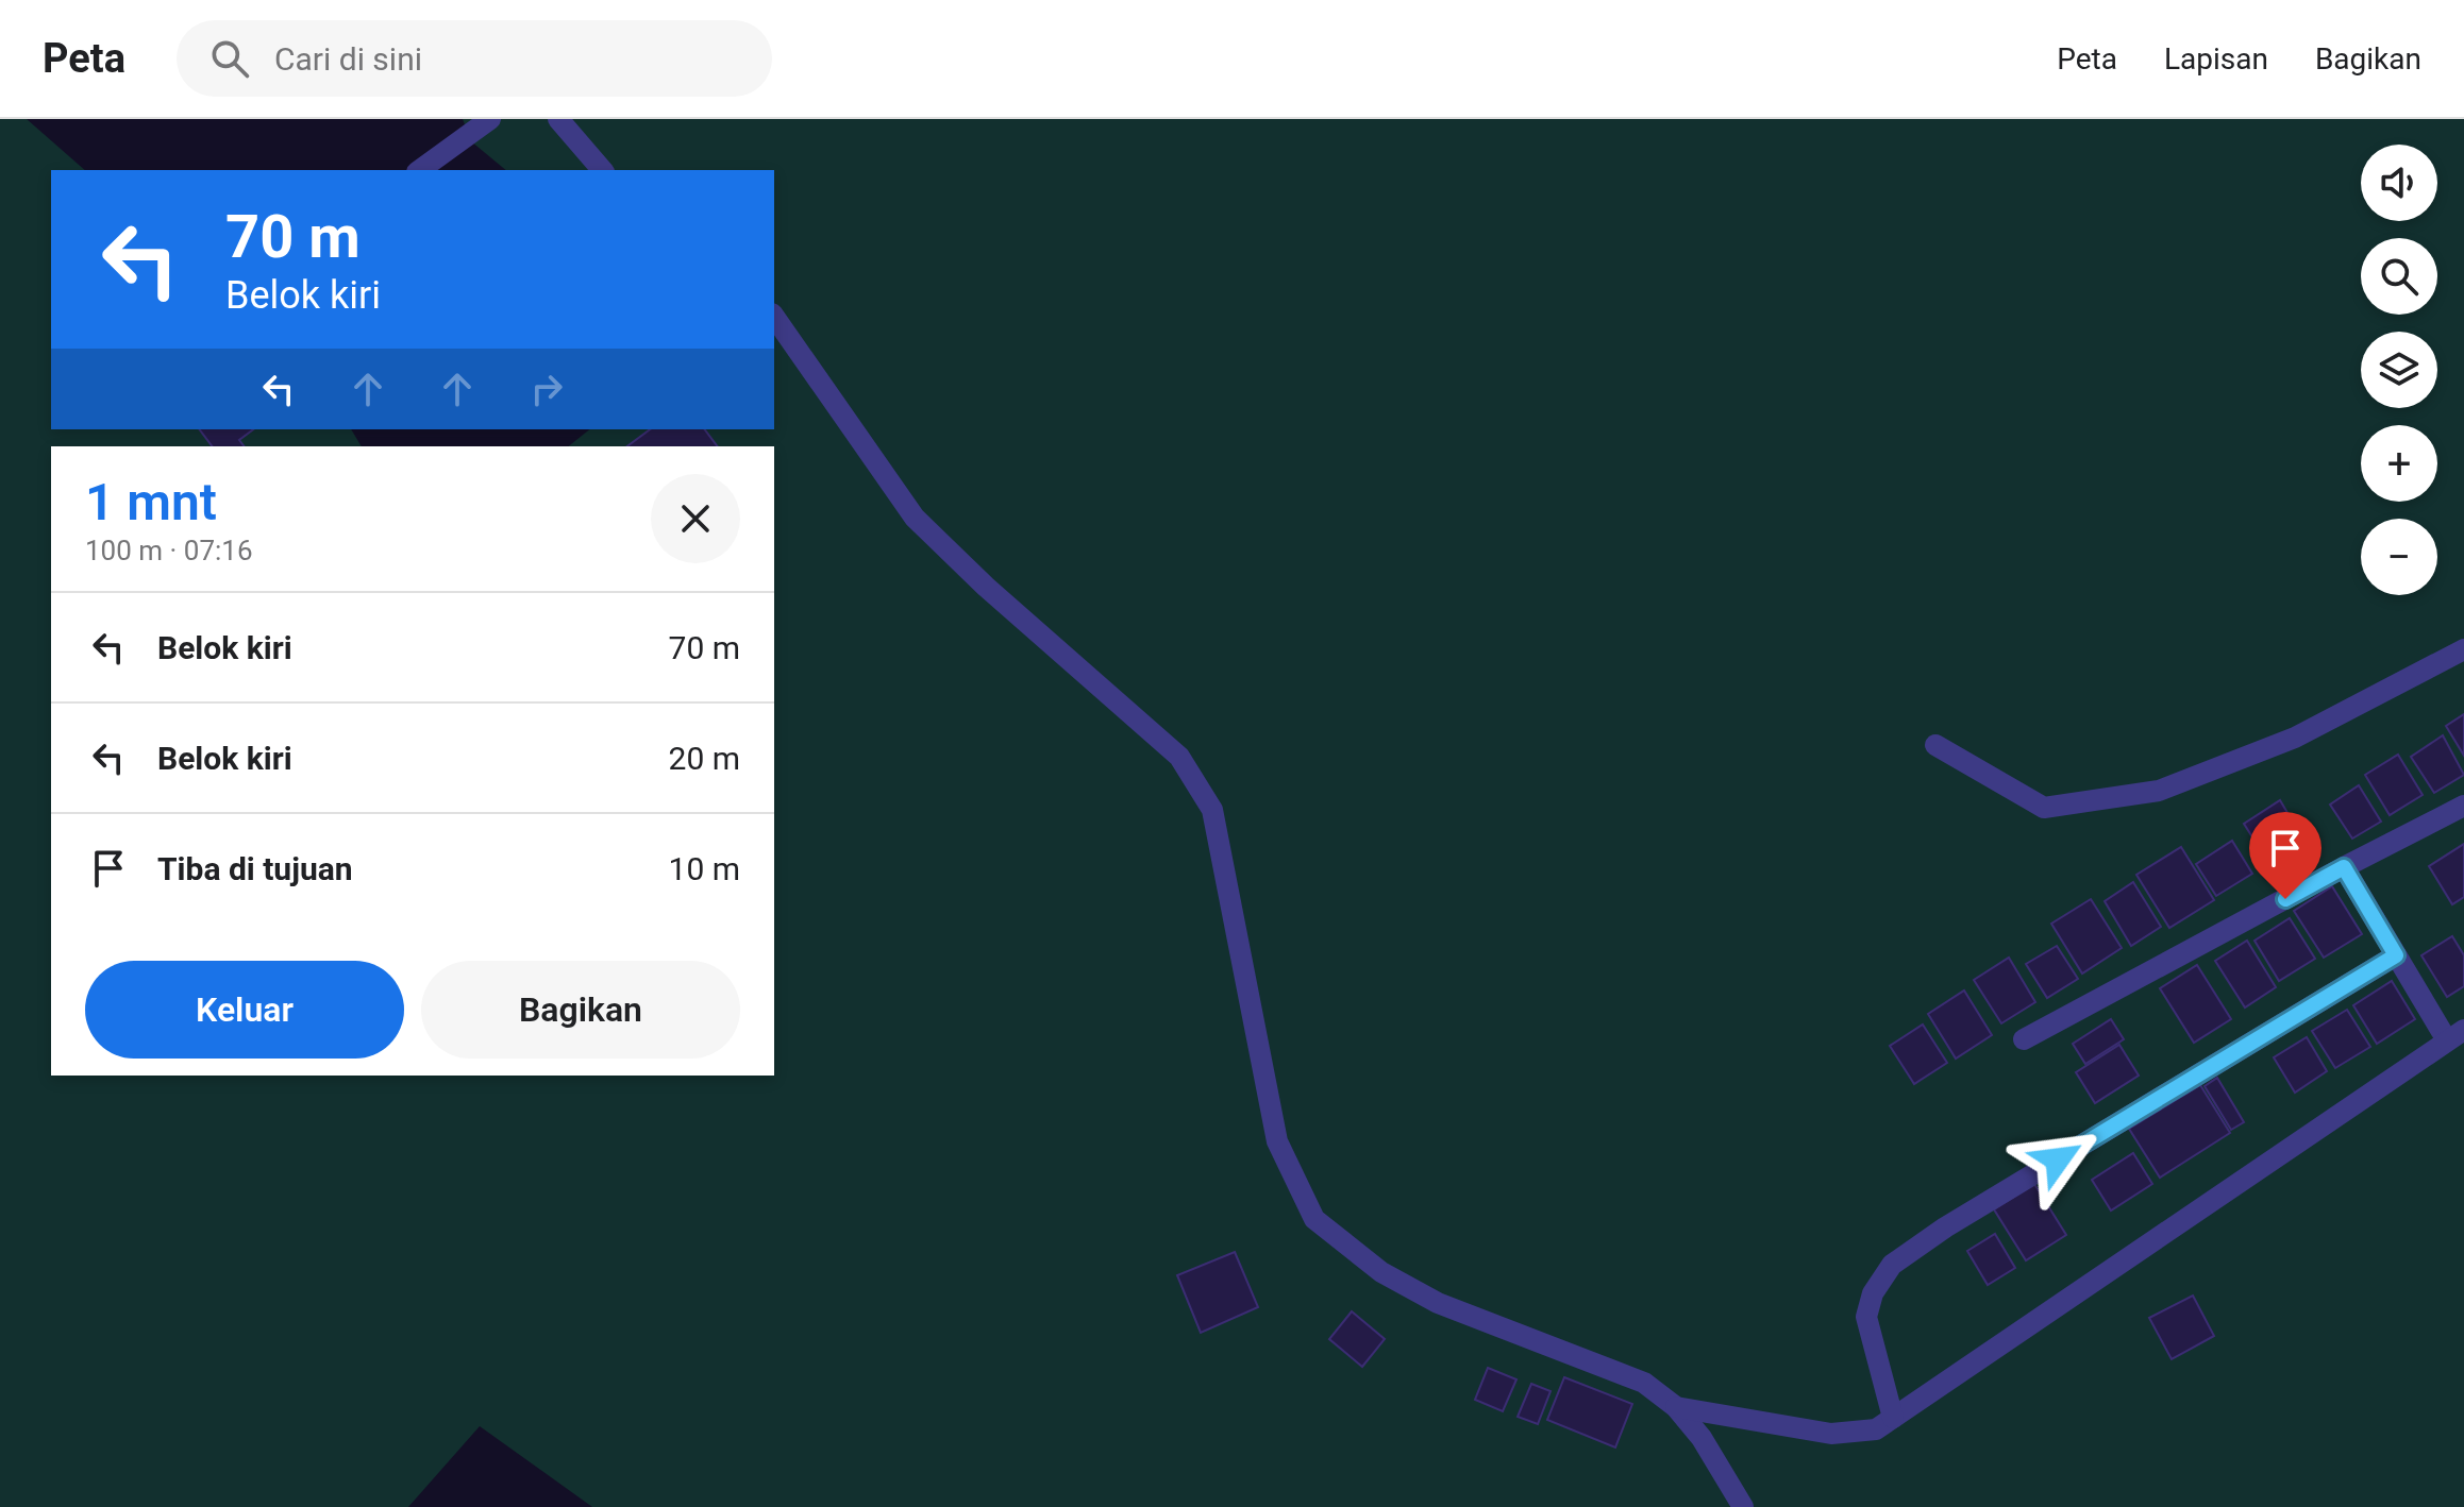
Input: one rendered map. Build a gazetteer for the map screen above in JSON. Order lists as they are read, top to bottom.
{
  "page": {
    "header": "Peta",
    "search": "Cari di sini",
    "nav": ["Peta", "Lapisan", "Bagikan"],
    "map_buttons": ["+", "−"],
    "turn": ["70 m", "Belok kiri"],
    "heading": ["1 mnt", "100 m · 07:16"],
    "list": [
      {
        "name": "Belok kiri",
        "value": "70 m"
      },
      {
        "name": "Belok kiri",
        "value": "20 m"
      },
      {
        "name": "Tiba di tujuan",
        "value": "10 m"
      }
    ],
    "buttons": ["Keluar", "Bagikan"]
  }
}
